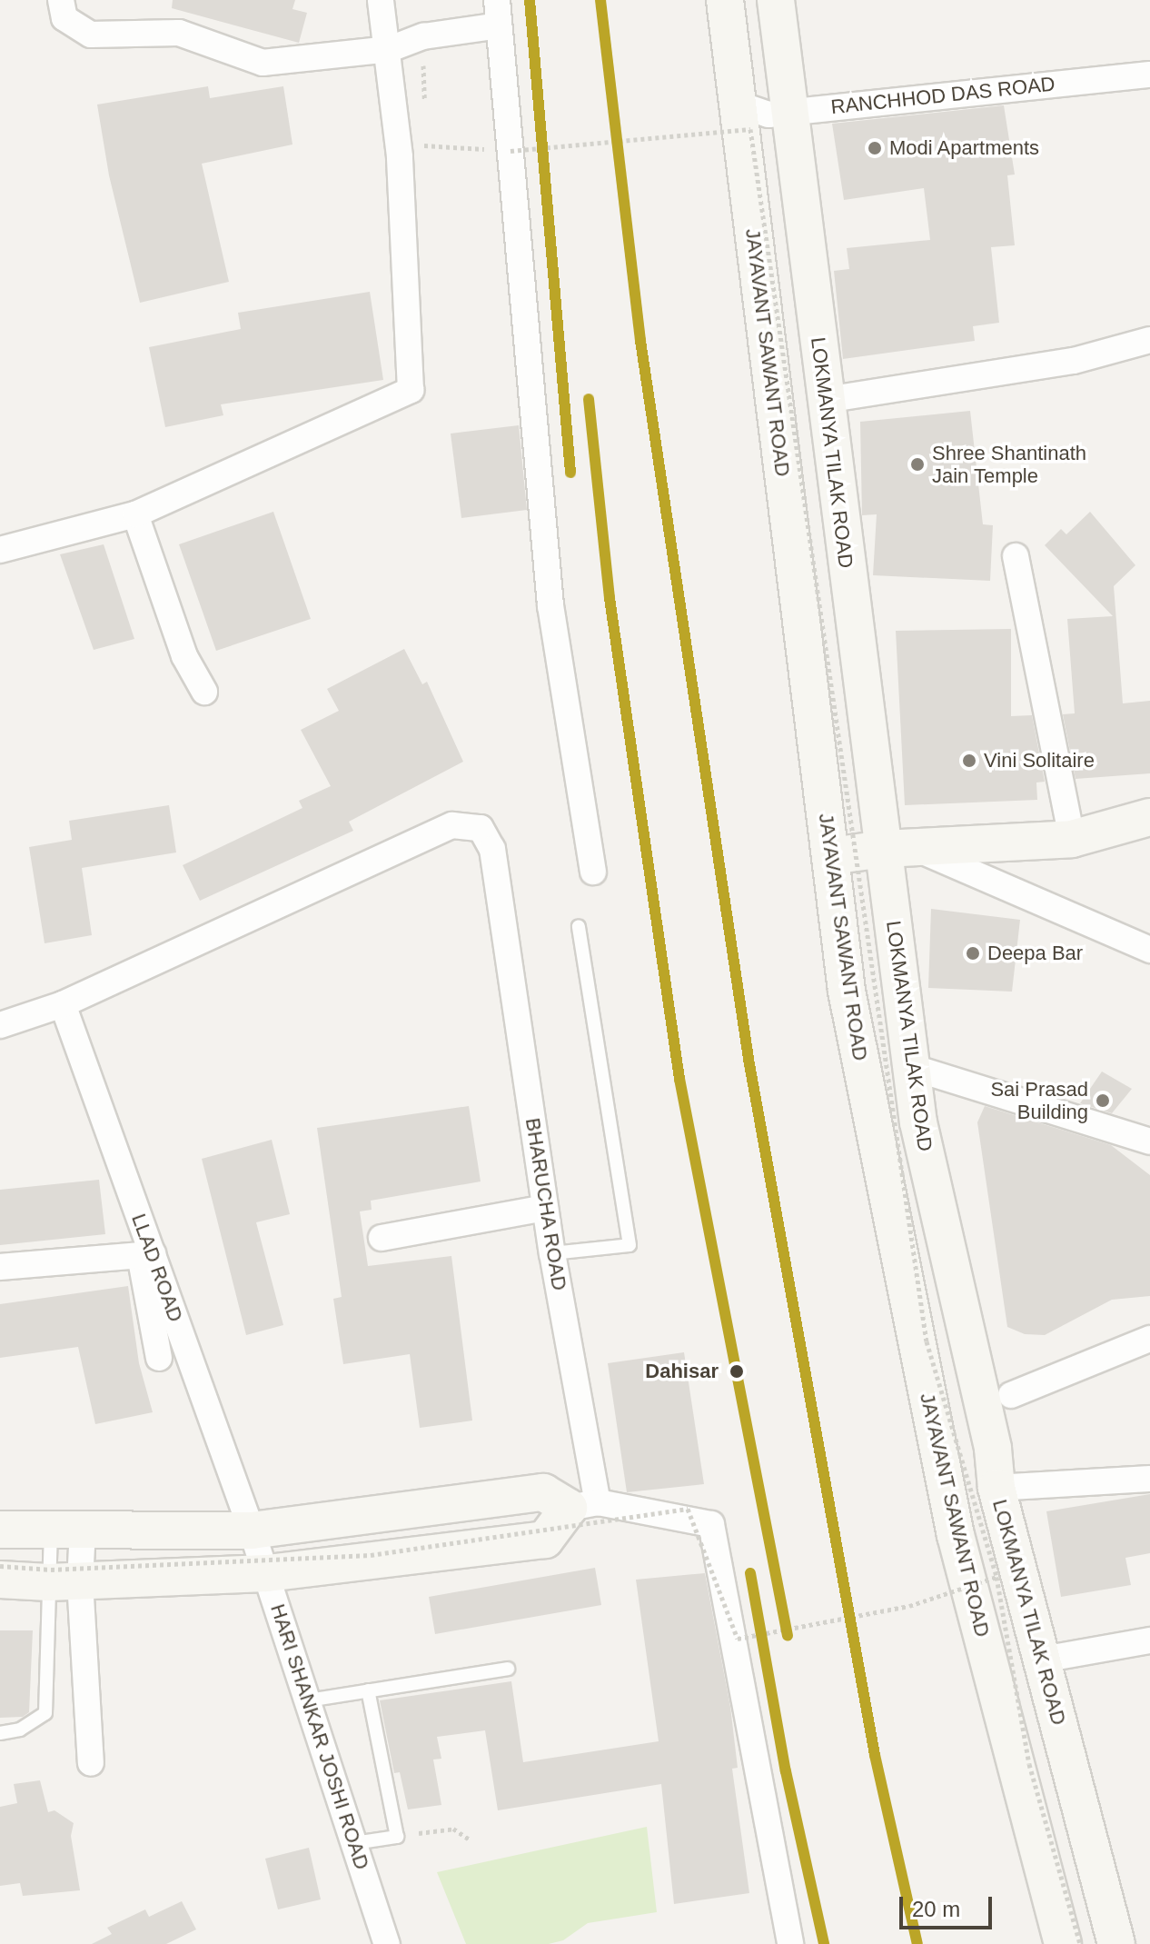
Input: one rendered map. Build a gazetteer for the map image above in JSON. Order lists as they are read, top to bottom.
{
  "streets": {
    "street": [
      "RANCHHOD DAS ROAD",
      "JAYAVANT SAWANT ROAD",
      "LOKMANYA TILAK ROAD",
      "BHARUCHA ROAD",
      "LLAD ROAD",
      "HARI SHANKAR JOSHI ROAD"
    ]
  },
  "crossings": [
    ["RANCHHOD DAS ROAD", "JAYAVANT SAWANT ROAD"],
    ["RANCHHOD DAS ROAD", "LOKMANYA TILAK ROAD"],
    ["BHARUCHA ROAD", "LLAD ROAD"],
    ["LLAD ROAD", "HARI SHANKAR JOSHI ROAD"]
  ],
  "places": [
    "Modi Apartments",
    "Shree Shantinath Jain Temple",
    "Vini Solitaire",
    "Deepa Bar",
    "Sai Prasad Building",
    "Dahisar"
  ],
  "scale_bar": "20 m"
}
